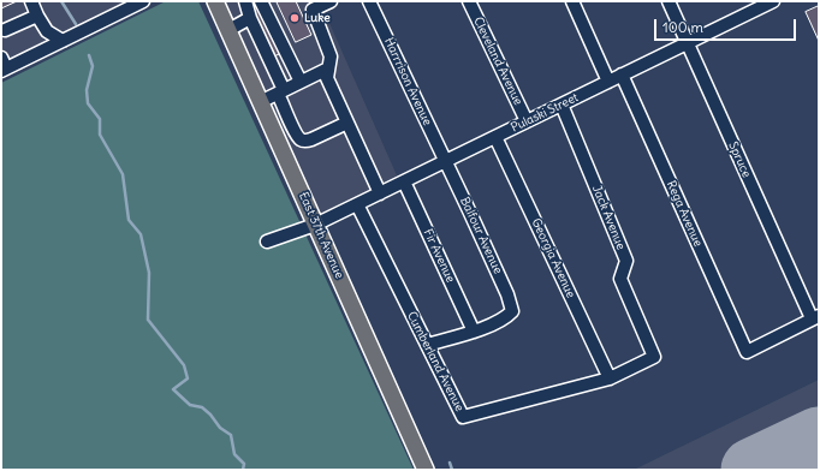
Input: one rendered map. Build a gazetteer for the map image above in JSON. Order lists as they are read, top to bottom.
{
  "streets": {
    "main road": ["East 37th Avenue"],
    "street": [
      "Cleveland Avenue",
      "Harrrison Avenue",
      "Pulaski Street",
      "Spruce",
      "Rega Avenue",
      "Jack Avenue",
      "Balfour Avenue",
      "Fir Avenue",
      "Georgia Avenue",
      "Cumberland Avenue"
    ]
  },
  "crossings": [
    ["Cleveland Avenue", "Pulaski Street"],
    ["Harrrison Avenue", "Pulaski Street"],
    ["Harrrison Avenue", "Balfour Avenue"],
    ["Pulaski Street", "Spruce"],
    ["Pulaski Street", "Rega Avenue"],
    ["Pulaski Street", "Jack Avenue"],
    ["Pulaski Street", "East 37th Avenue"],
    ["Pulaski Street", "Balfour Avenue"],
    ["Pulaski Street", "Fir Avenue"],
    ["Pulaski Street", "Georgia Avenue"],
    ["Pulaski Street", "Cumberland Avenue"],
    ["Spruce", "Rega Avenue"],
    ["Jack Avenue", "Cumberland Avenue"],
    ["Balfour Avenue", "Fir Avenue"],
    ["Georgia Avenue", "Cumberland Avenue"]
  ],
  "places": ["Luke"],
  "scale_bar": "100 m"
}
